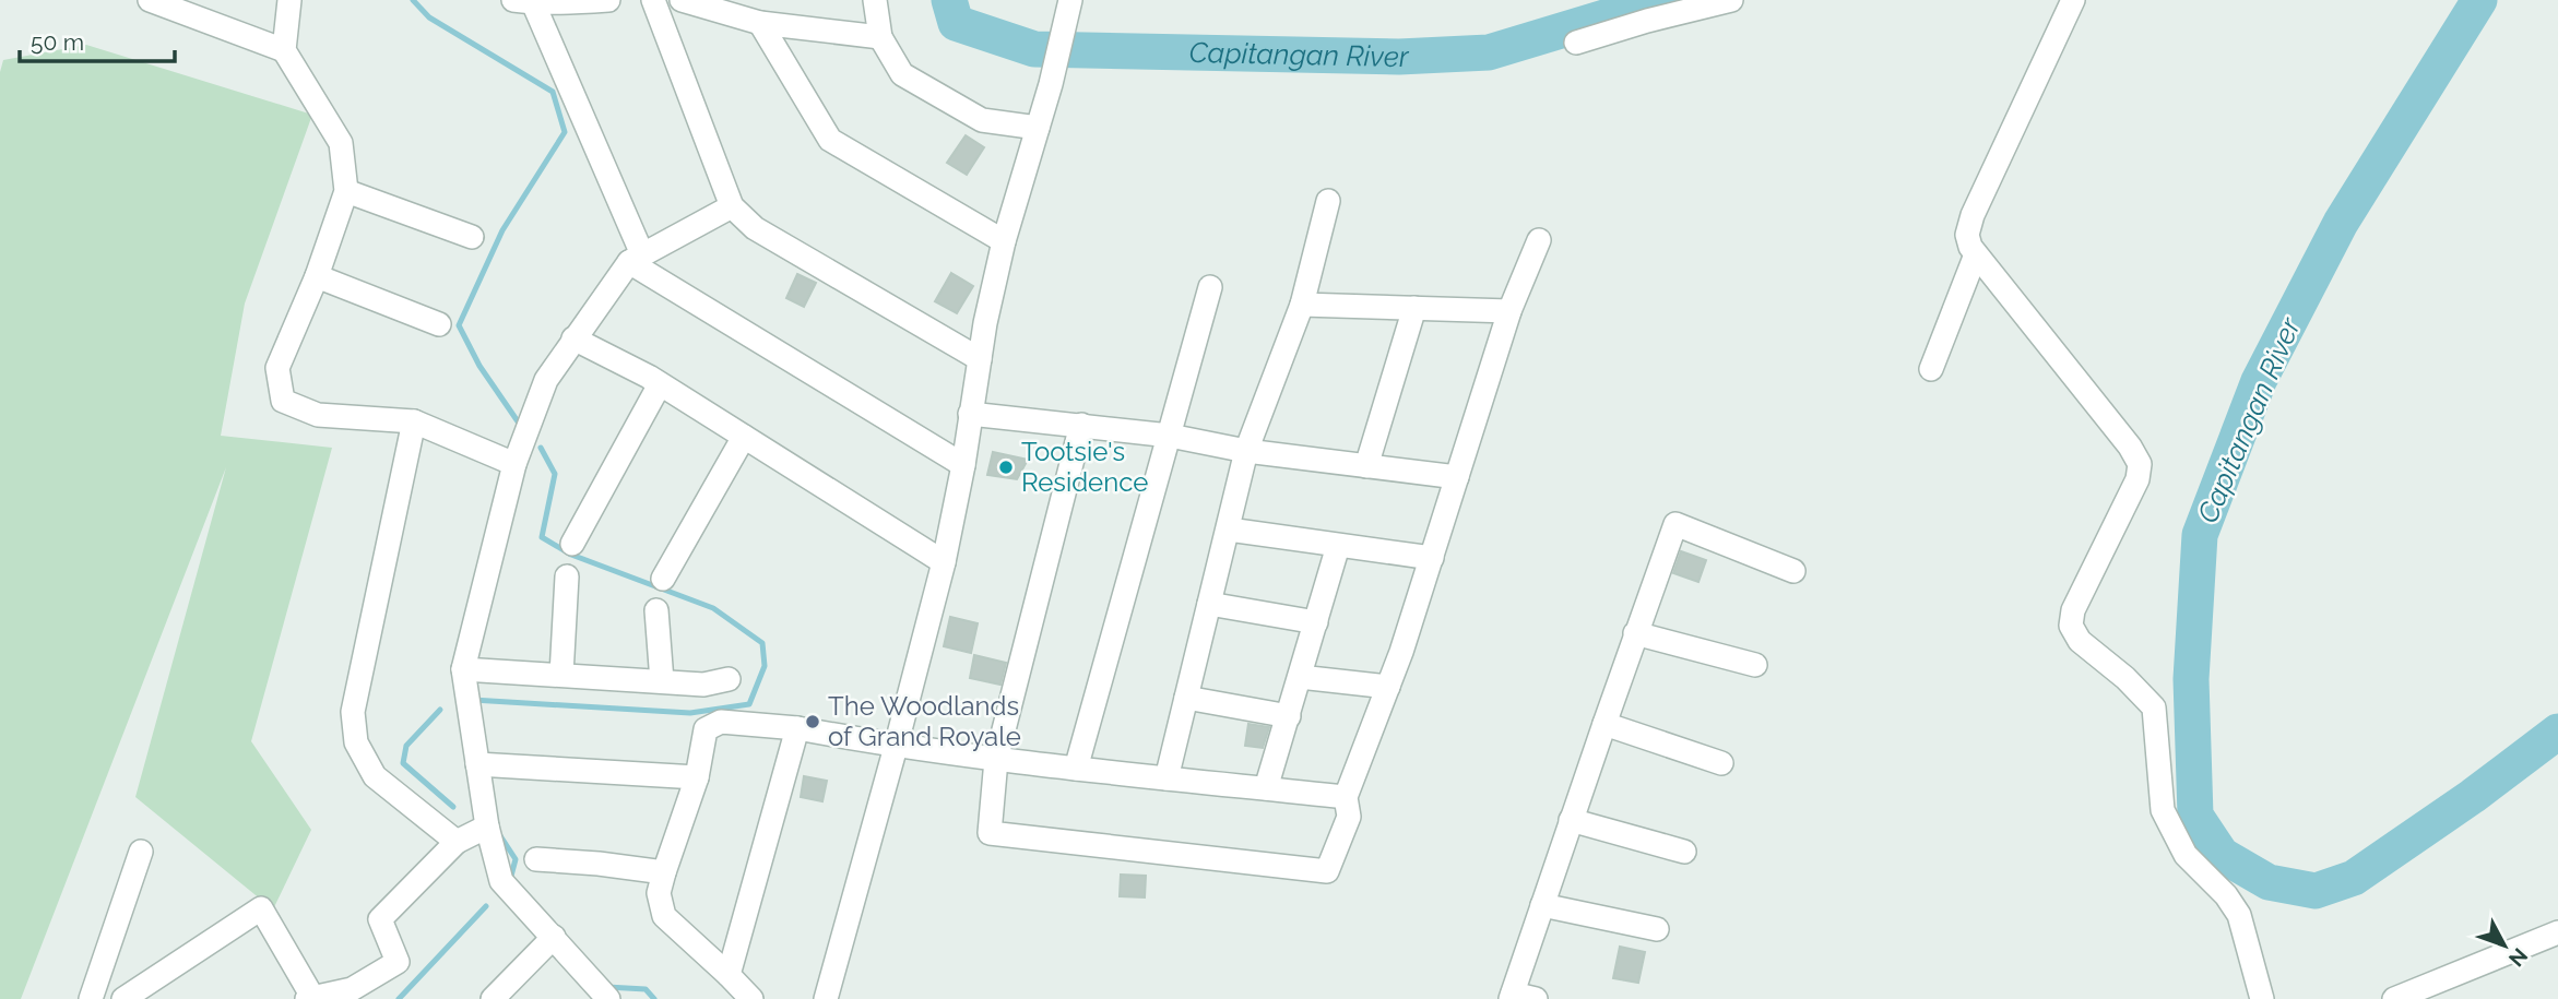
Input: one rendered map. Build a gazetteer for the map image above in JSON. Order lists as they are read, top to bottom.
{
  "water": ["Capitangan River"],
  "places": ["Tootsie's Residence", "The Woodlands of Grand Royale"],
  "scale_bar": "50 m",
  "north": "bottom right"
}
